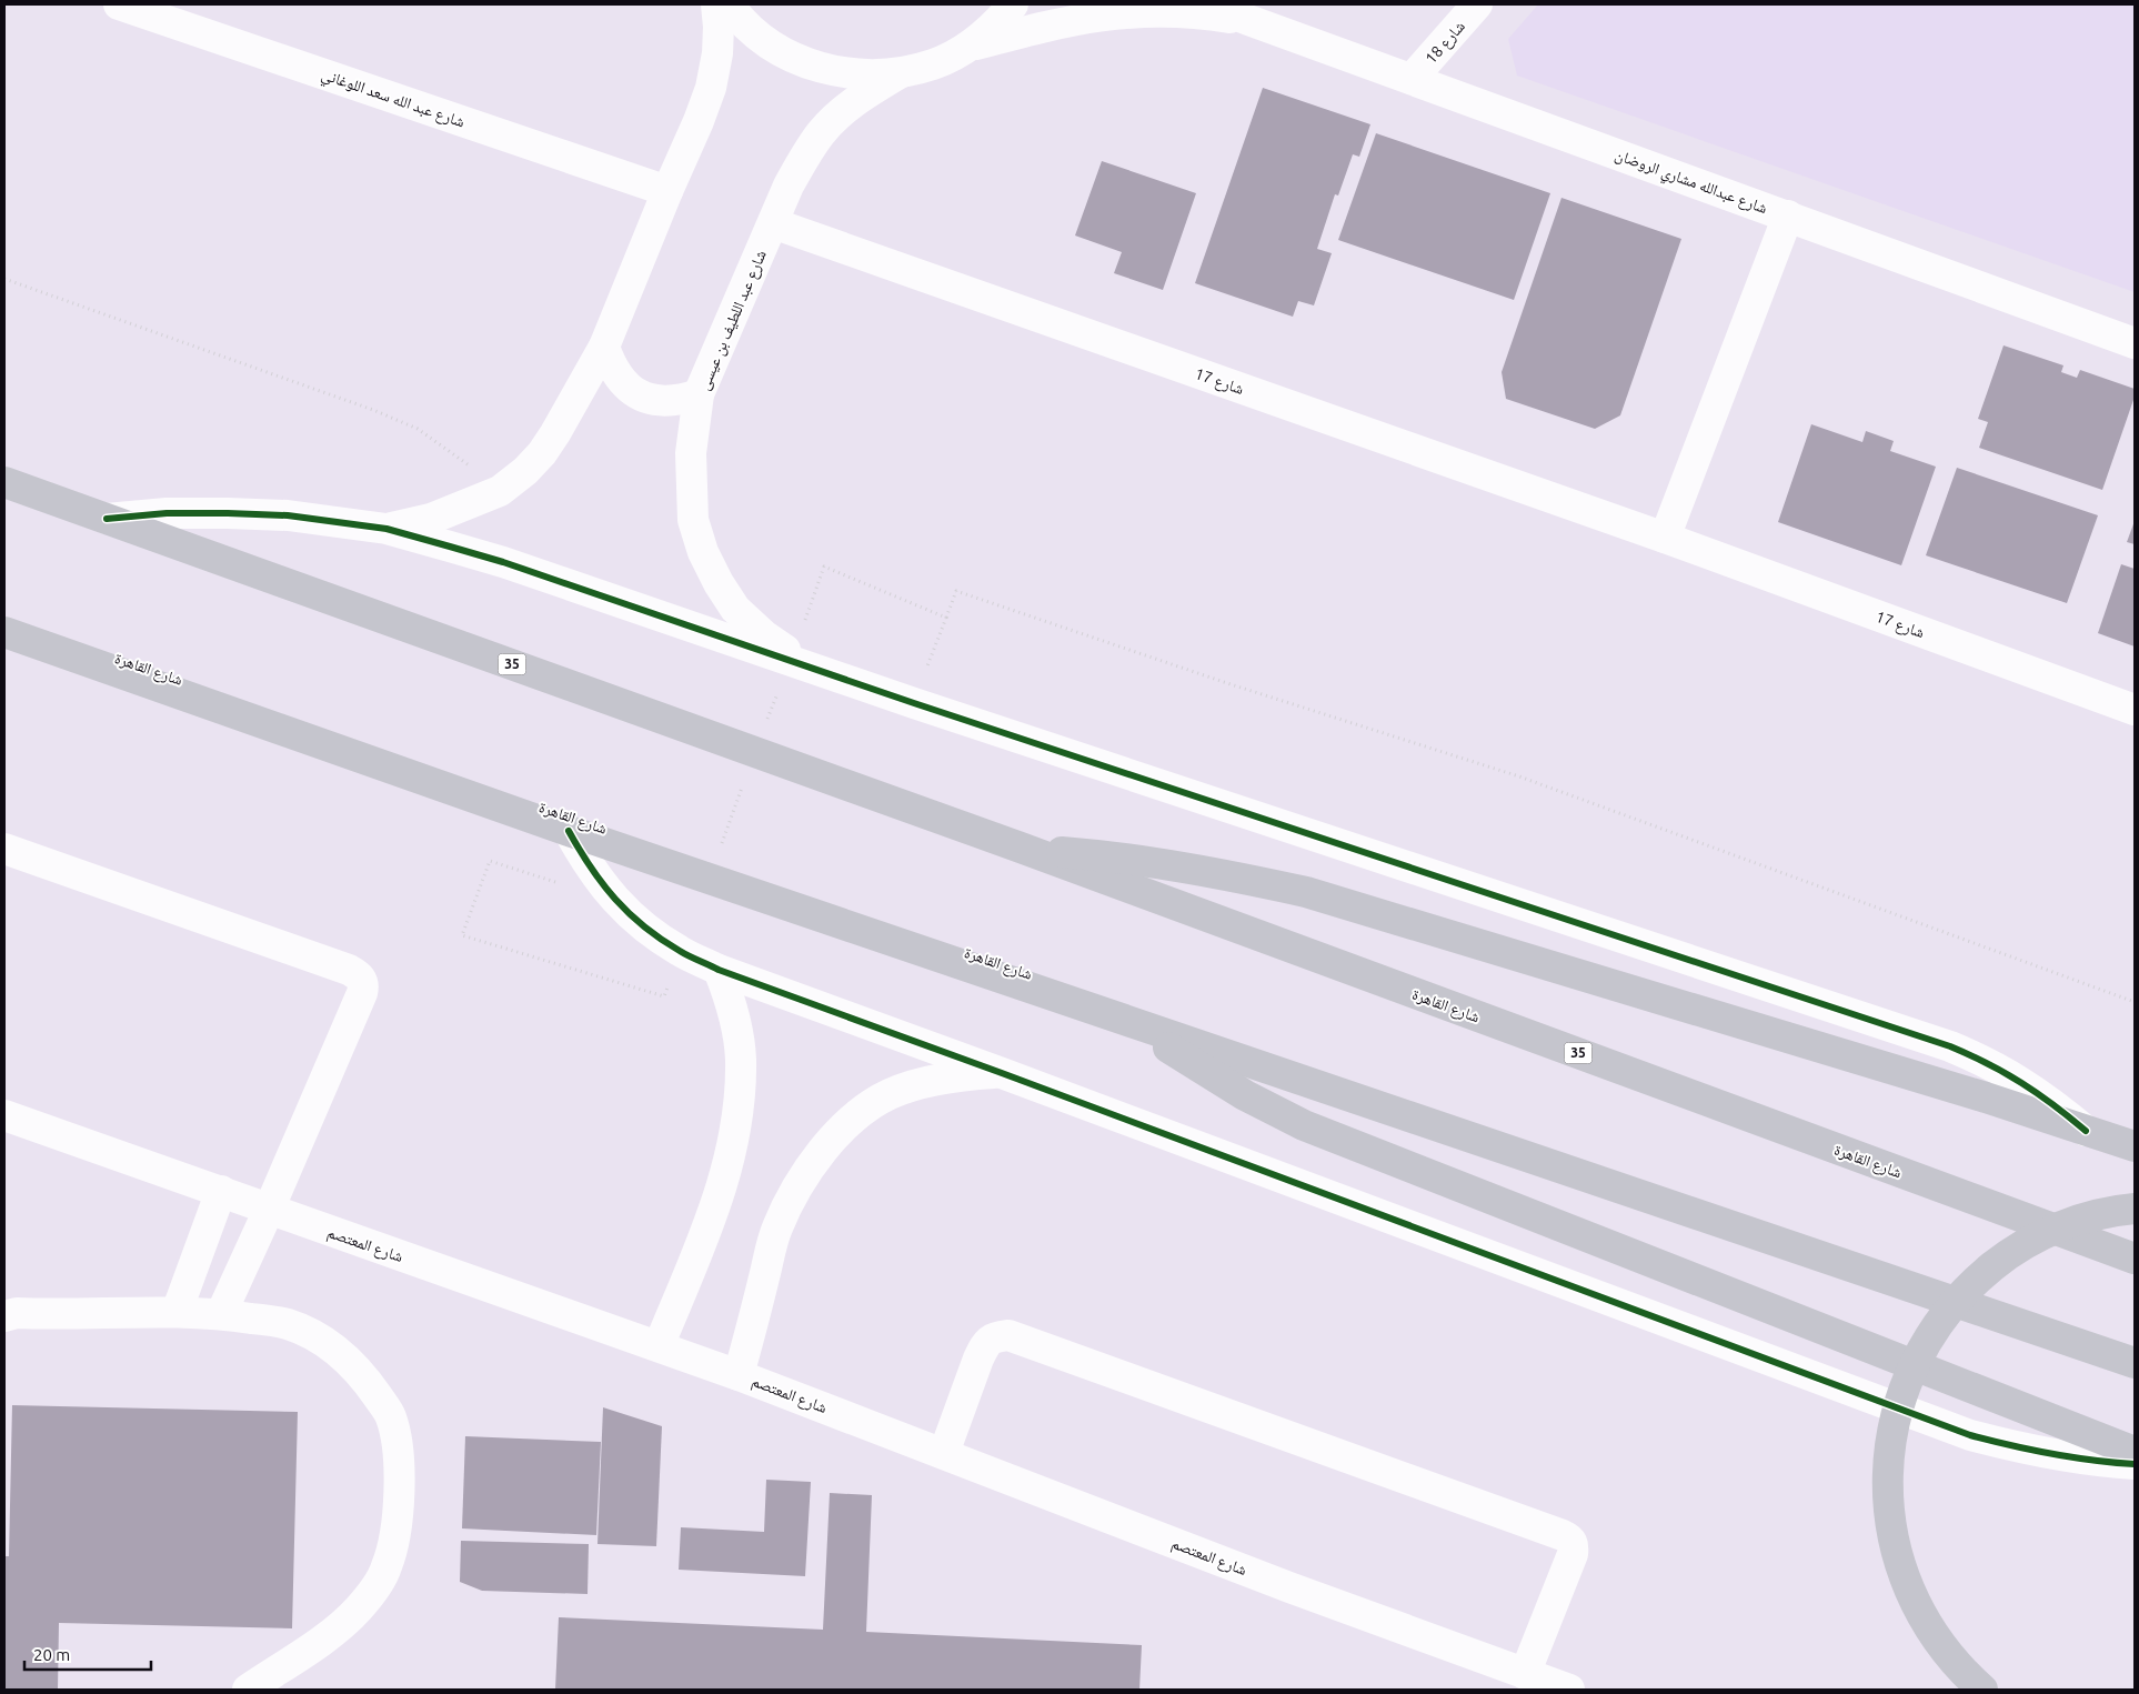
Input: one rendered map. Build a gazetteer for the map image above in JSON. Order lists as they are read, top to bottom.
{
  "streets": {
    "main road": ["35", "شارع القاهرة"],
    "street": [
      "شارع 18",
      "شارع عبد الله سعد اللوغاني",
      "شارع عبدالله مشاري الروضان",
      "شارع عبد اللطيف بن عيسى",
      "شارع 17",
      "شارع المعتصم"
    ]
  },
  "crossings": [
    ["شارع 18", "شارع عبدالله مشاري الروضان"],
    ["شارع عبد اللطيف بن عيسى", "شارع 17"]
  ],
  "scale_bar": "20 m"
}
